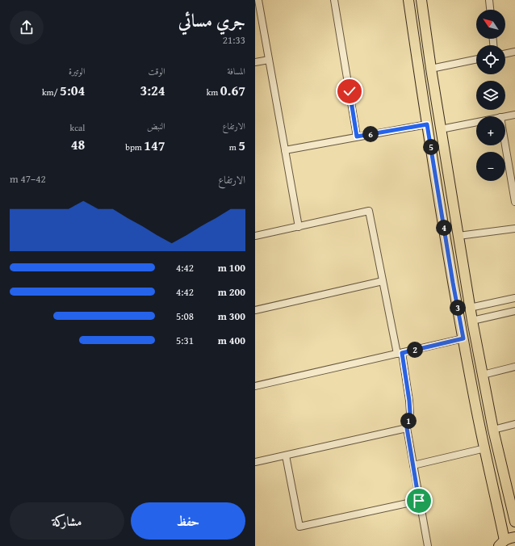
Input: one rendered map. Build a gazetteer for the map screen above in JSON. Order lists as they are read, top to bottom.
{
  "north": "top left",
  "page": {
    "heading": ["جري مسائي", "21:33"],
    "map_buttons": ["+", "−"],
    "stats": [
      ["المسافة", "0.67 km"],
      ["الوقت", "3:24"],
      ["الوتيرة", "5:04 /km"],
      ["الارتفاع", "5 m"],
      ["النبض", "147 bpm"],
      ["kcal", "48"]
    ],
    "pins": [
      "6",
      "5",
      "4",
      "3",
      "2",
      "1"
    ],
    "chart": ["الارتفاع", "42–47 m"],
    "list": [
      {
        "name": "100 m",
        "note": "4:42"
      },
      {
        "name": "200 m",
        "note": "4:42"
      },
      {
        "name": "300 m",
        "note": "5:08"
      },
      {
        "name": "400 m",
        "note": "5:31"
      }
    ],
    "buttons": ["حفظ", "مشاركة"]
  }
}
